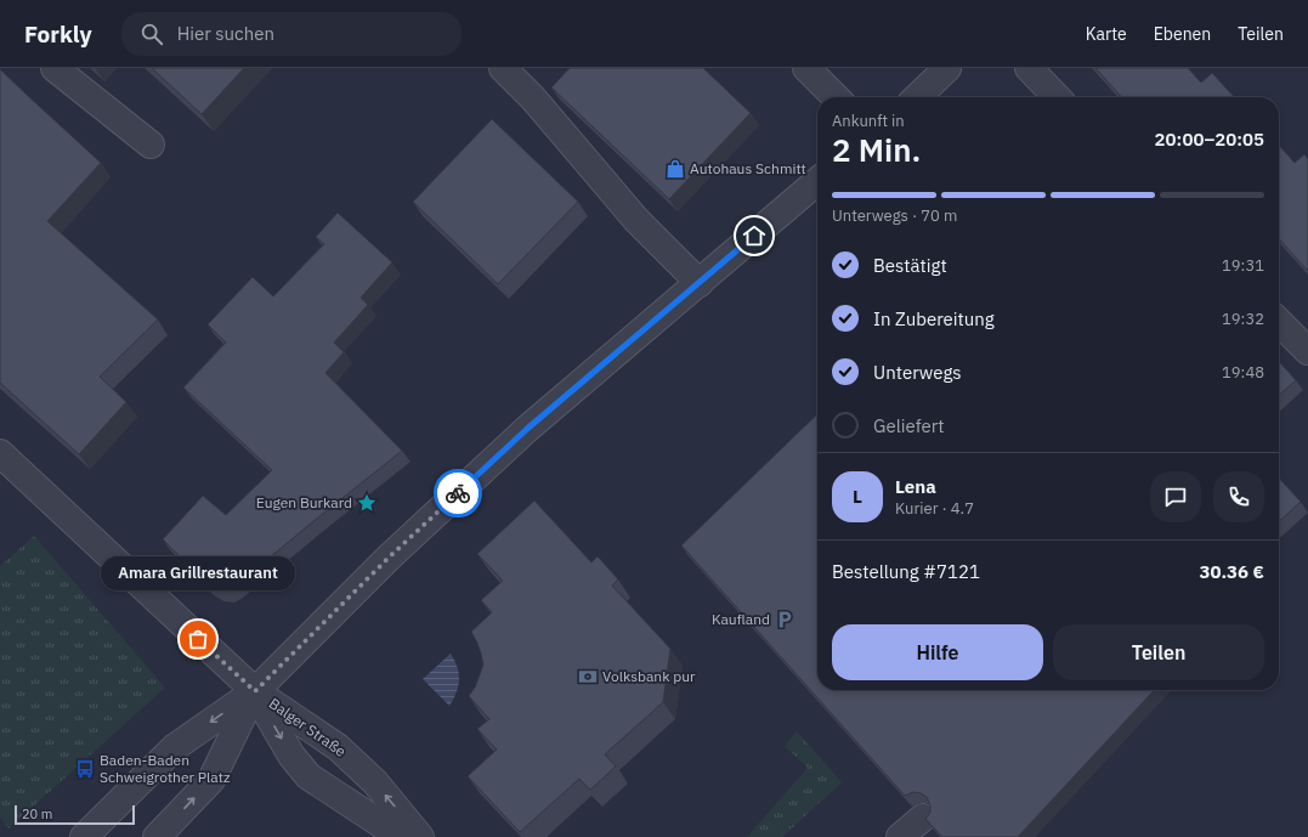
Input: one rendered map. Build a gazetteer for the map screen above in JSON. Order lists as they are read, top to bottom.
{
  "streets": {
    "street": ["Balger Straße"]
  },
  "places": {
    "shop": ["Autohaus Schmitt"],
    "place": ["Eugen Burkard"],
    "parking": ["Kaufland"],
    "other": ["Amara Grillrestaurant"],
    "bank": ["Volksbank pur"],
    "bus stop": ["Baden-Baden Schweigrother Platz"]
  },
  "scale_bar": "20 m",
  "page": {
    "header": "Forkly",
    "search": "Hier suchen",
    "nav": ["Karte", "Ebenen", "Teilen"],
    "heading": ["2 Min.", "Ankunft in", "20:00–20:05"],
    "panel": [
      "Lena",
      "Kurier · 4.7",
      "Bestellung #7121",
      "30.36 €"
    ],
    "bar": "Unterwegs · 70 m",
    "list": [
      ["Bestätigt", "19:31"],
      ["In Zubereitung", "19:32"],
      ["Unterwegs", "19:48"],
      "Geliefert"
    ],
    "round": "L",
    "bubble": "Amara Grillrestaurant",
    "buttons": ["Hilfe", "Teilen"],
    "scale": "20 m"
  }
}
